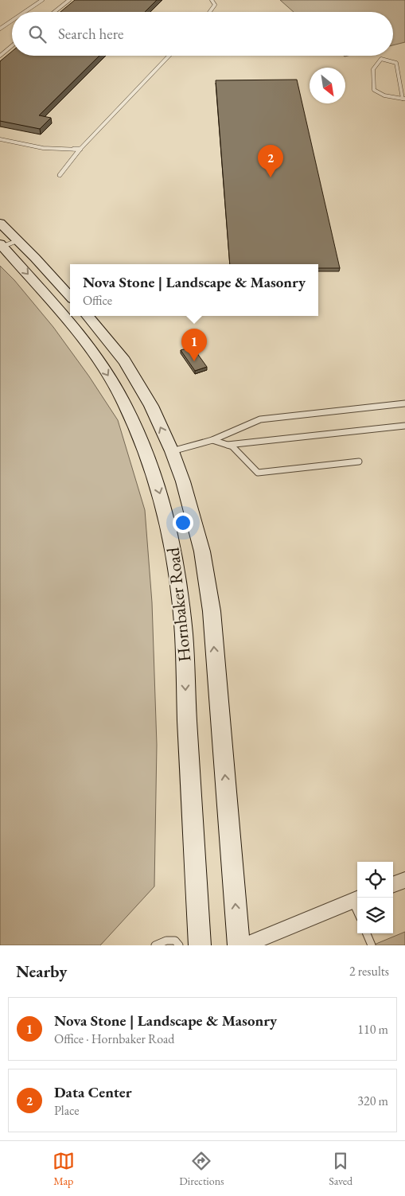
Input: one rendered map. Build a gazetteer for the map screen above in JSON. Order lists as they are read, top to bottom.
{
  "streets": {
    "main road": ["Hornbaker Road"]
  },
  "north": "bottom right",
  "page": {
    "search": "Search here",
    "pins": ["2", "1"],
    "popup": ["Nova Stone | Landscape & Masonry", "Office"],
    "heading": ["Nearby", "2 results"],
    "list": [
      {
        "mark": "1",
        "name": "Nova Stone | Landscape & Masonry",
        "note": "Office · Hornbaker Road",
        "value": "110 m"
      },
      {
        "mark": "2",
        "name": "Data Center",
        "note": "Place",
        "value": "320 m"
      }
    ],
    "nav": ["Map", "Directions", "Saved"]
  }
}
